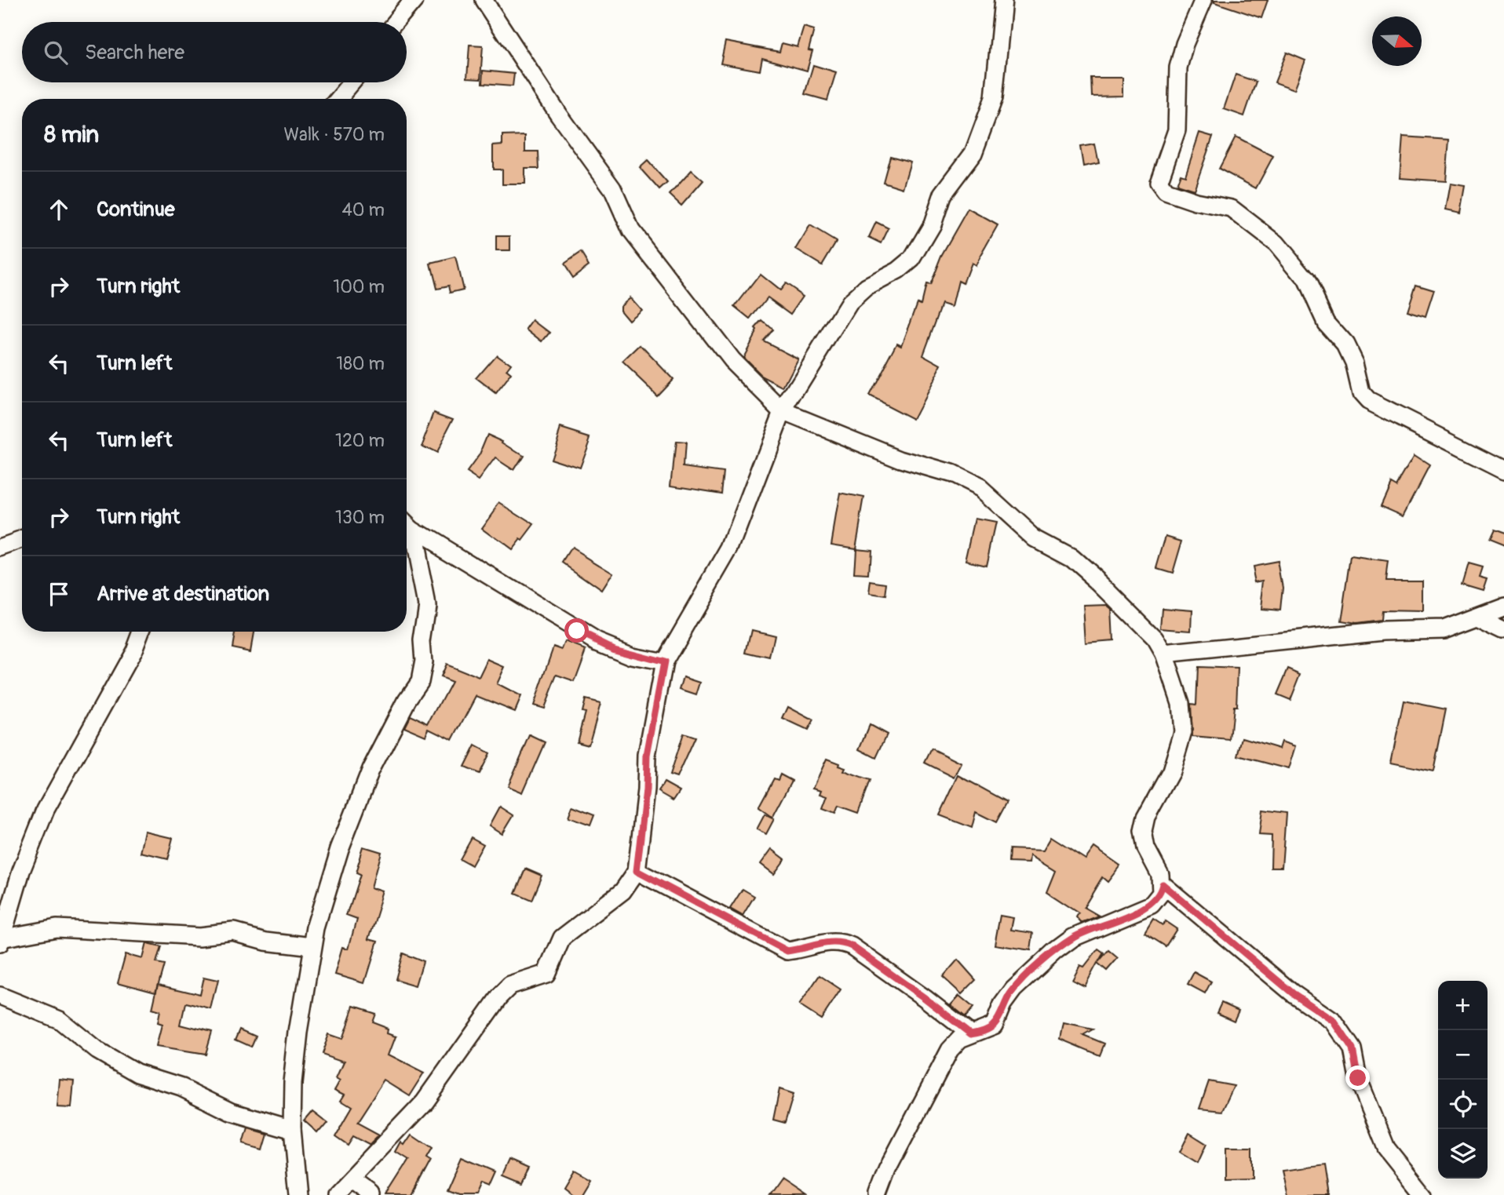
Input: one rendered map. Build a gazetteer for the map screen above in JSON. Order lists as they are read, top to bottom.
{
  "north": "right",
  "page": {
    "search": "Search here",
    "heading": ["8 min", "Walk · 570 m"],
    "list": [
      ["Continue", "40 m"],
      ["Turn right", "100 m"],
      ["Turn left", "180 m"],
      ["Turn left", "120 m"],
      ["Turn right", "130 m"],
      "Arrive at destination"
    ],
    "map_buttons": ["+", "−"]
  }
}
